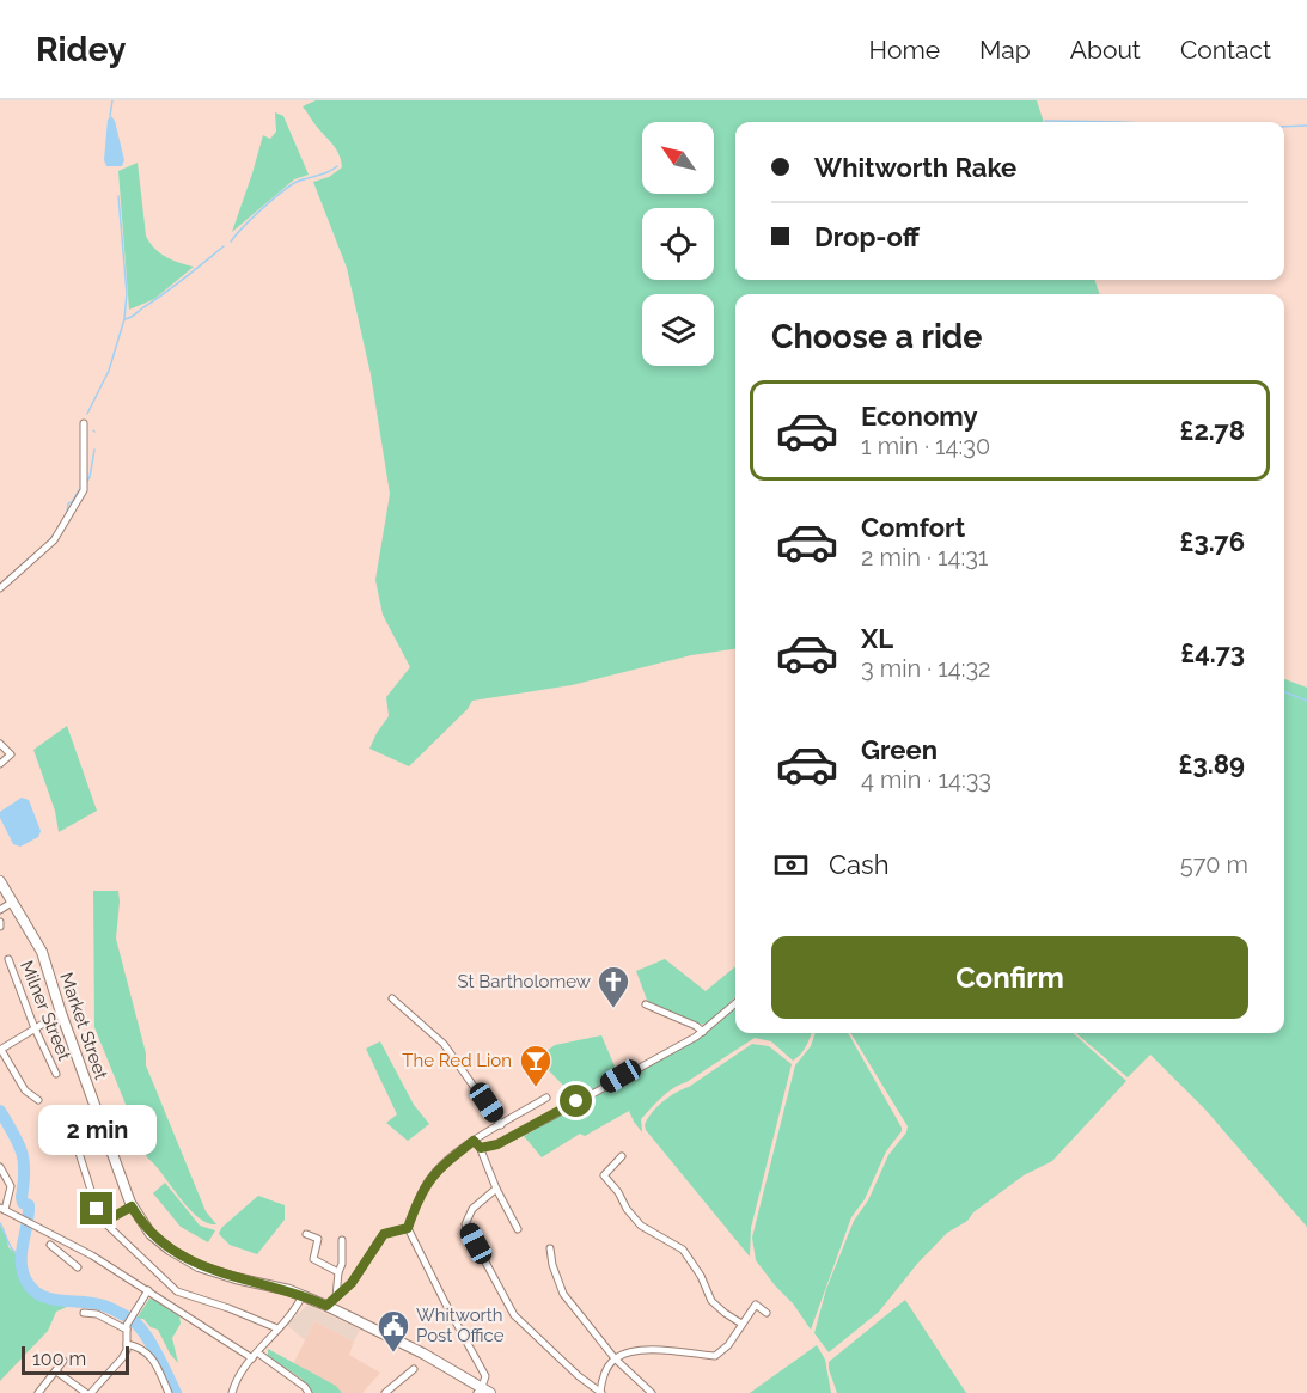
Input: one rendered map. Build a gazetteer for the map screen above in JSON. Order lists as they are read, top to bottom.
{
  "streets": {
    "main road": ["Market Street"],
    "street": ["Milner Street"]
  },
  "places": {
    "church": ["St Bartholomew"],
    "bar": ["The Red Lion"],
    "public building": ["Whitworth Post Office"]
  },
  "scale_bar": "100 m",
  "north": "top left",
  "page": {
    "header": "Ridey",
    "nav": [
      "Home",
      "Map",
      "About",
      "Contact"
    ],
    "banner": ["Whitworth Rake", "Drop-off"],
    "heading": "Choose a ride",
    "list": [
      {
        "name": "Economy",
        "note": "1 min · 14:30",
        "value": "£2.78"
      },
      {
        "name": "Comfort",
        "note": "2 min · 14:31",
        "value": "£3.76"
      },
      {
        "name": "XL",
        "note": "3 min · 14:32",
        "value": "£4.73"
      },
      {
        "name": "Green",
        "note": "4 min · 14:33",
        "value": "£3.89"
      }
    ],
    "pay": ["Cash", "570 m"],
    "buttons": "Confirm",
    "bubble": "2 min",
    "scale": "100 m"
  }
}
